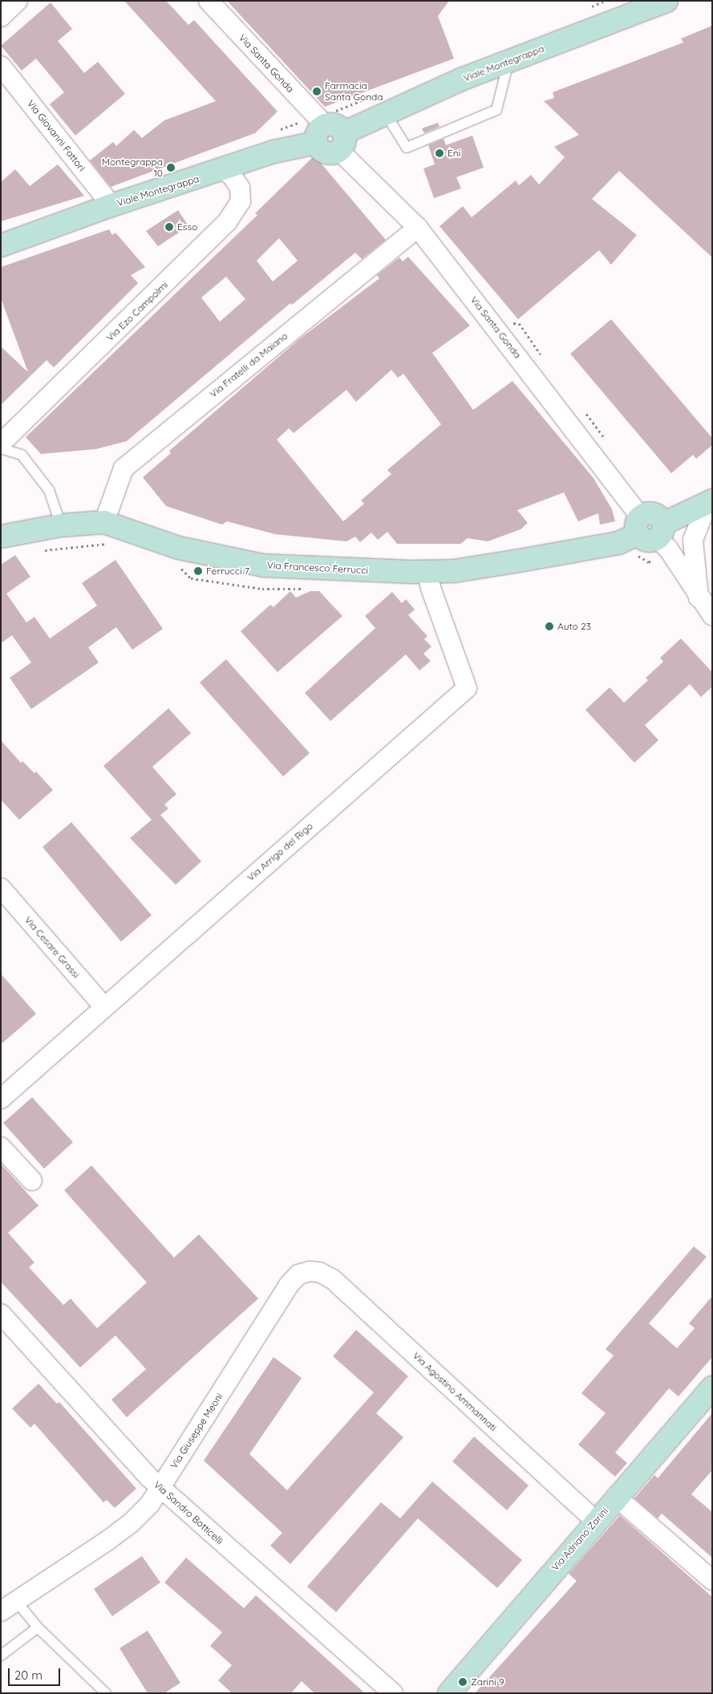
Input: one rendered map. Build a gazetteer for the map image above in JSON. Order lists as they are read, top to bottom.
{
  "streets": {
    "street": [
      "Via Santa Gonda",
      "Viale Montegrappa",
      "Via Giovanni Fattori",
      "Via Ezo Campolmi",
      "Via Fratelli da Maiano",
      "Via Francesco Ferrucci",
      "Via Arrigo del Rigo",
      "Via Cesare Grassi",
      "Via Agostino Ammannati",
      "Via Giuseppe Meoni",
      "Via Sandro Botticelli",
      "Via Adriano Zarini"
    ]
  },
  "crossings": [
    ["Via Santa Gonda", "Viale Montegrappa"],
    ["Via Santa Gonda", "Via Fratelli da Maiano"],
    ["Via Santa Gonda", "Via Francesco Ferrucci"],
    ["Viale Montegrappa", "Via Giovanni Fattori"],
    ["Viale Montegrappa", "Via Ezo Campolmi"],
    ["Via Fratelli da Maiano", "Via Francesco Ferrucci"],
    ["Via Francesco Ferrucci", "Via Arrigo del Rigo"],
    ["Via Arrigo del Rigo", "Via Cesare Grassi"],
    ["Via Agostino Ammannati", "Via Giuseppe Meoni"],
    ["Via Agostino Ammannati", "Via Adriano Zarini"],
    ["Via Giuseppe Meoni", "Via Sandro Botticelli"]
  ],
  "places": [
    "Farmacia Santa Gonda",
    "Eni",
    "Montegrappa 10",
    "Esso",
    "Ferrucci 7",
    "Auto 23",
    "Zarini 9"
  ],
  "scale_bar": "20 m"
}
